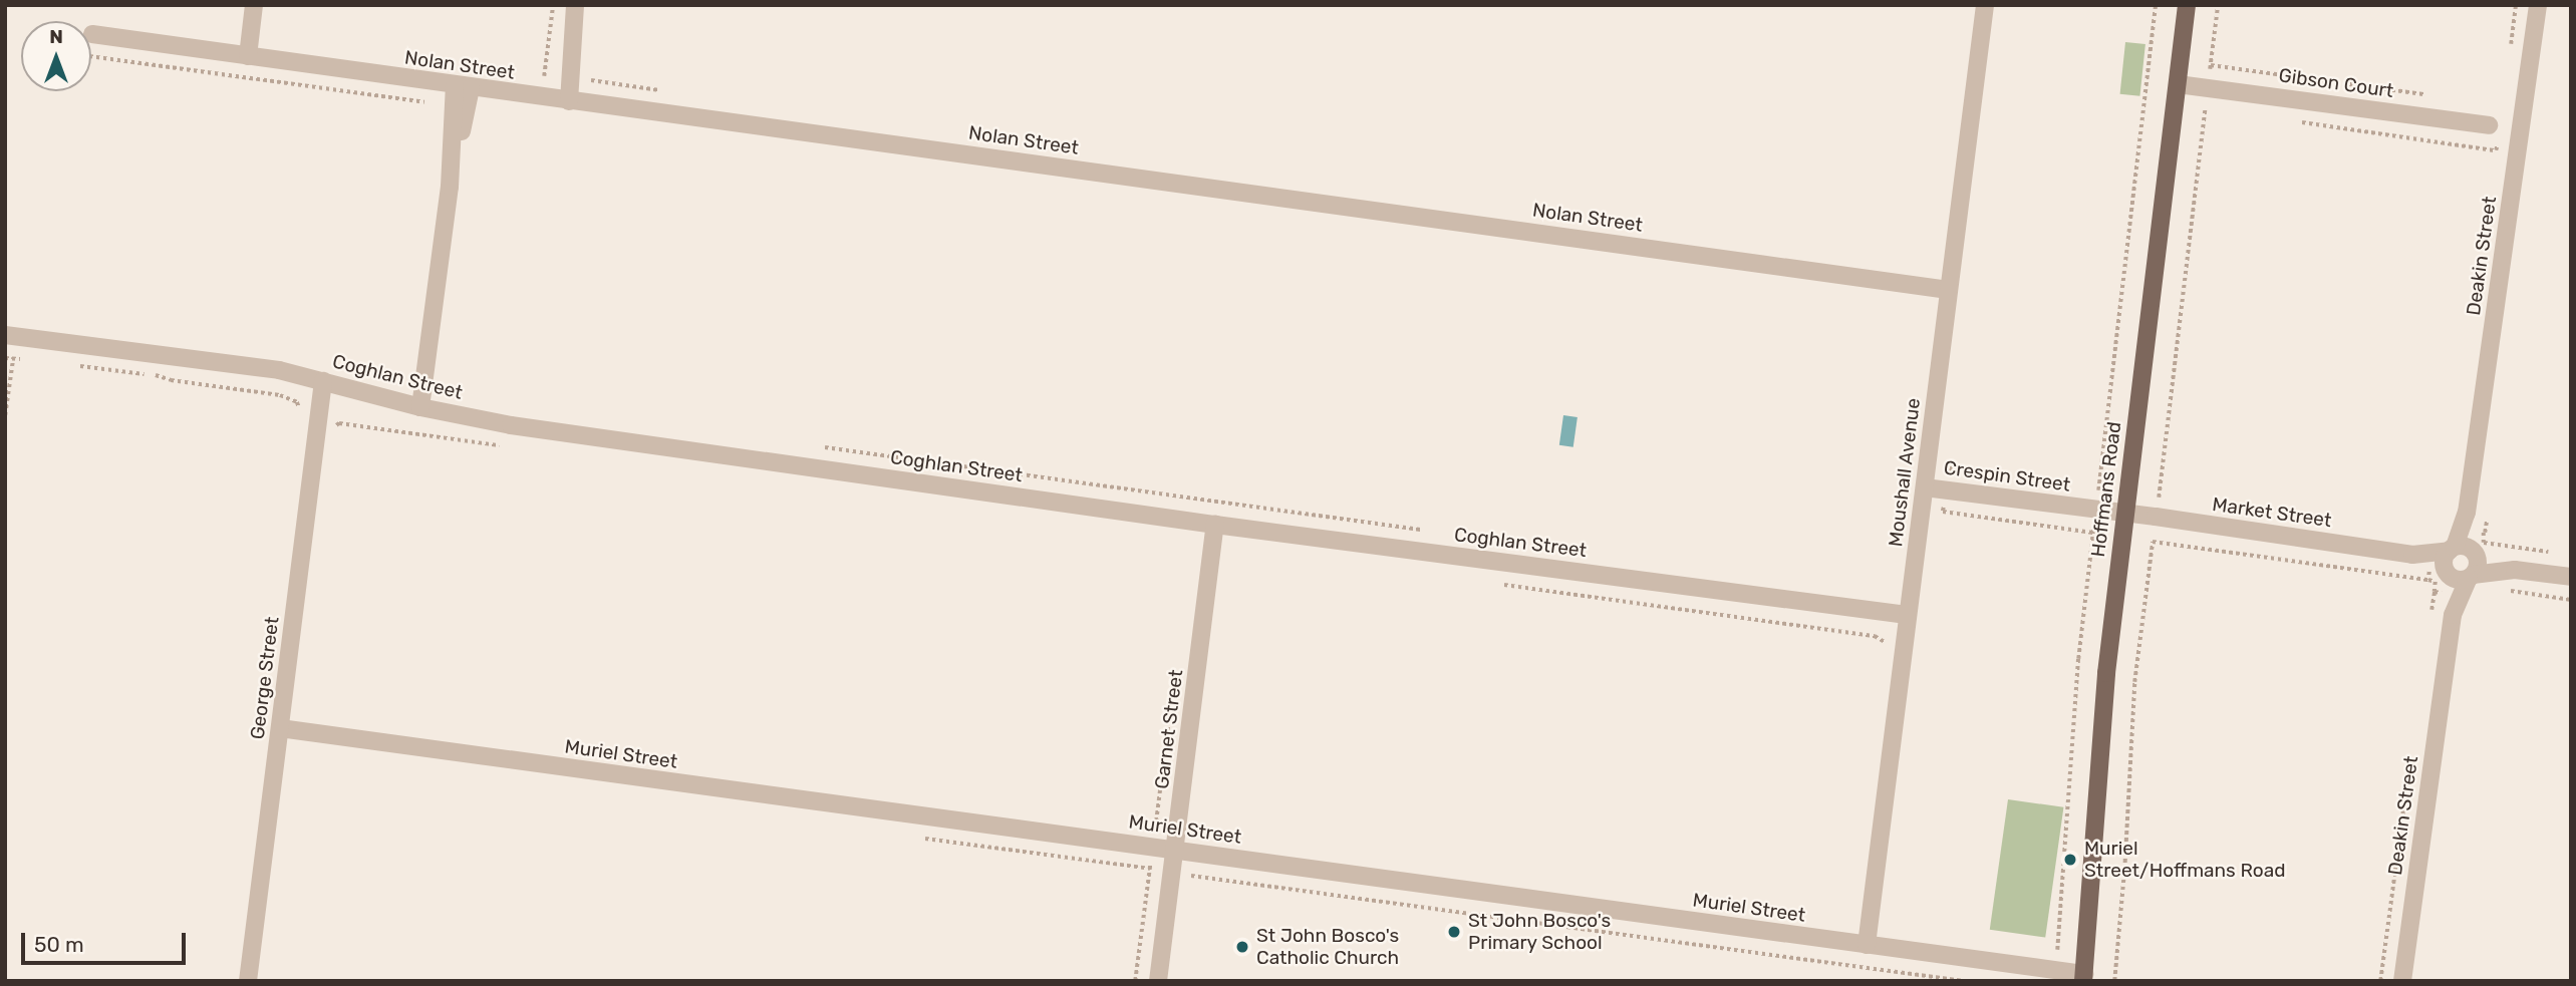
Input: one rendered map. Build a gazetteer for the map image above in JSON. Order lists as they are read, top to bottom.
{
  "streets": {
    "main road": ["Hoffmans Road"],
    "street": [
      "Nolan Street",
      "Gibson Court",
      "Deakin Street",
      "Coghlan Street",
      "Moushall Avenue",
      "Crespin Street",
      "Market Street",
      "George Street",
      "Garnet Street",
      "Muriel Street"
    ]
  },
  "crossings": [
    ["Nolan Street", "Moushall Avenue"],
    ["Gibson Court", "Hoffmans Road"],
    ["Deakin Street", "Market Street"],
    ["Coghlan Street", "Moushall Avenue"],
    ["Coghlan Street", "George Street"],
    ["Coghlan Street", "Garnet Street"],
    ["Moushall Avenue", "Crespin Street"],
    ["Moushall Avenue", "Muriel Street"],
    ["Crespin Street", "Hoffmans Road"],
    ["Crespin Street", "Market Street"],
    ["Hoffmans Road", "Market Street"],
    ["Hoffmans Road", "Muriel Street"],
    ["George Street", "Muriel Street"],
    ["Garnet Street", "Muriel Street"]
  ],
  "places": ["Muriel Street/Hoffmans Road", "St John Bosco's Primary School", "St John Bosco's Catholic Church"],
  "scale_bar": "50 m",
  "north": "top"
}
